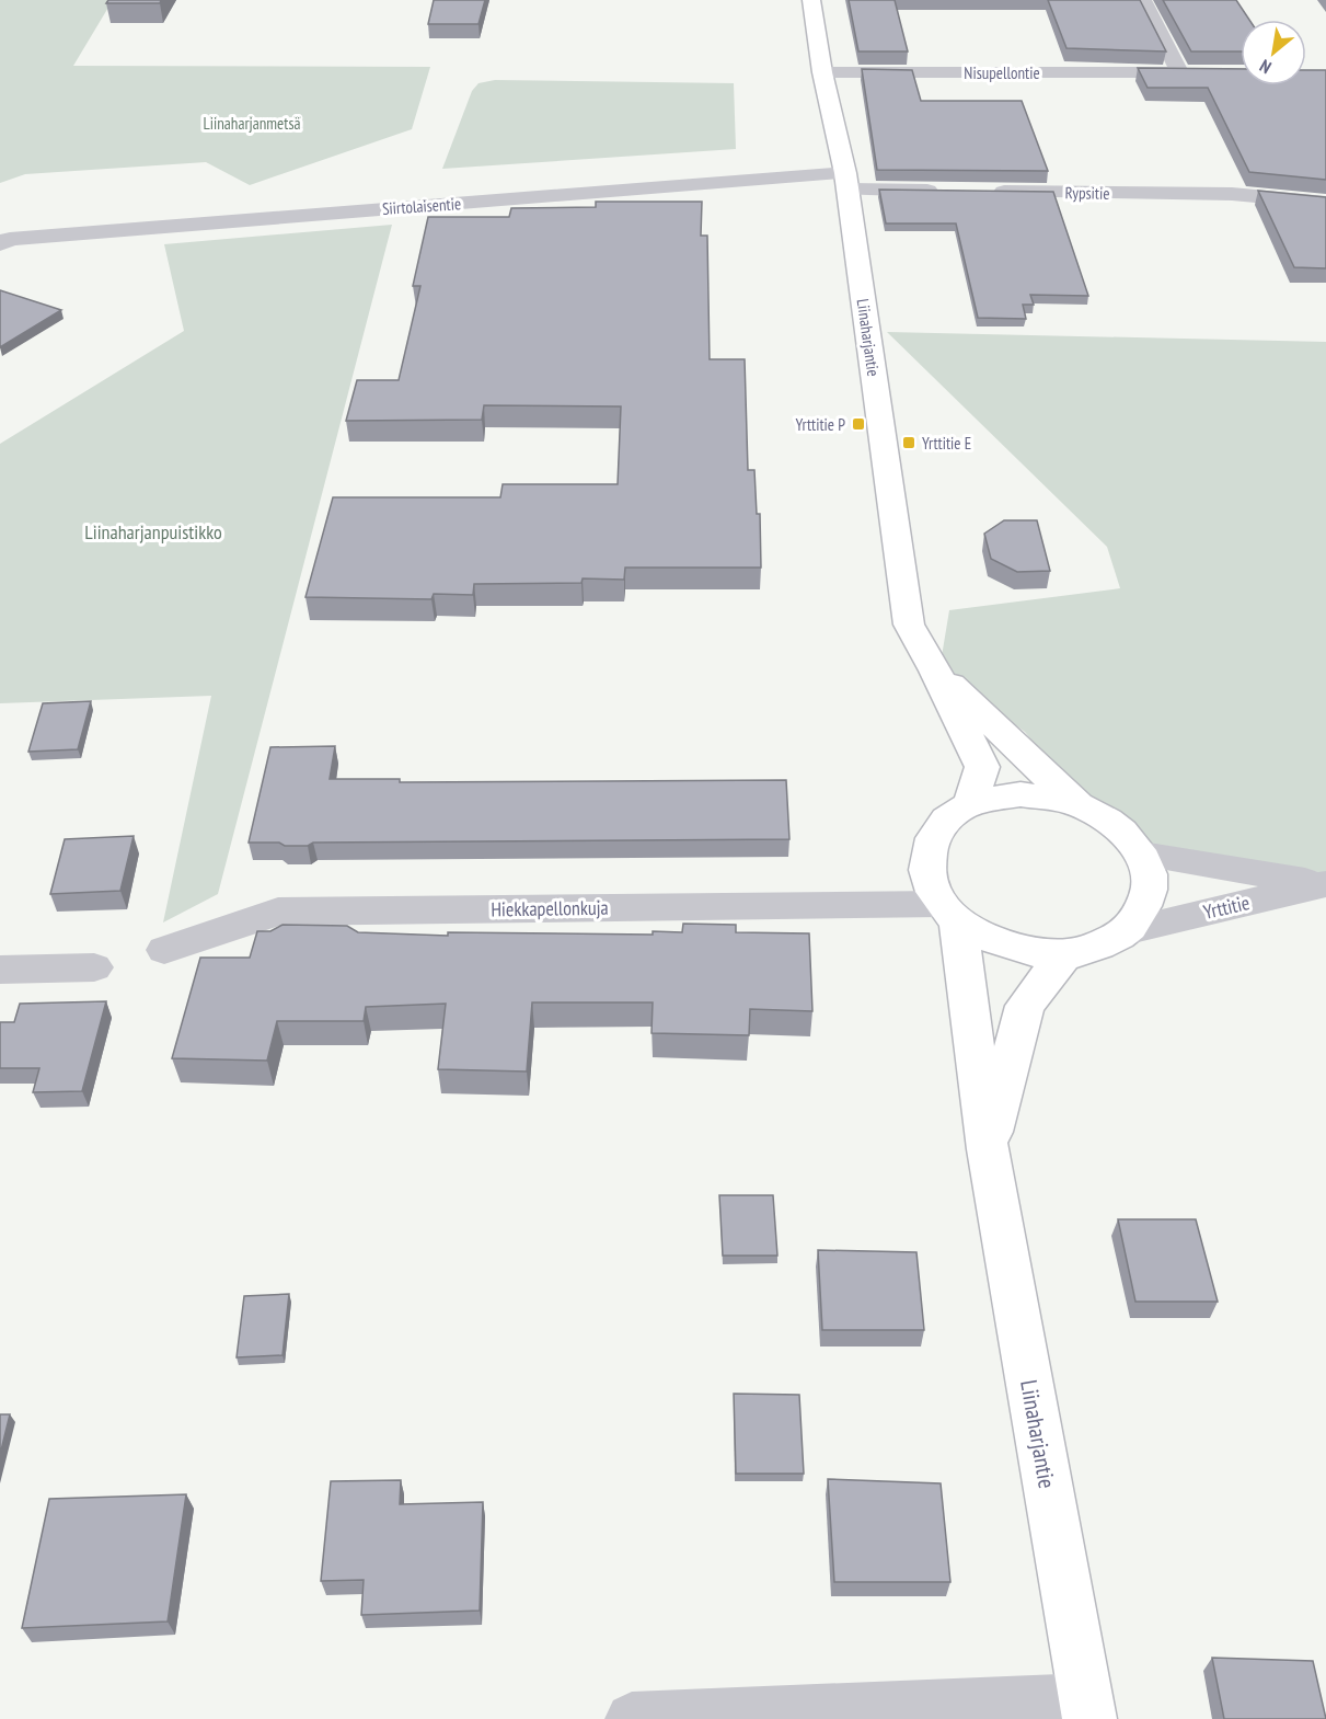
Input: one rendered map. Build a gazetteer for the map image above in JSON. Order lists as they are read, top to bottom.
{
  "streets": {
    "main road": ["Liinaharjantie"],
    "street": [
      "Nisupellontie",
      "Rypsitie",
      "Siirtolaisentie",
      "Yrttitie",
      "Hiekkapellonkuja"
    ]
  },
  "crossings": [
    ["Nisupellontie", "Liinaharjantie"],
    ["Siirtolaisentie", "Liinaharjantie"],
    ["Liinaharjantie", "Yrttitie"],
    ["Liinaharjantie", "Hiekkapellonkuja"],
    ["Yrttitie", "Hiekkapellonkuja"]
  ],
  "parks": ["Liinaharjanmetsä", "Liinaharjanpuistikko"],
  "places": {
    "transit": ["Yrttitie P", "Yrttitie E"]
  },
  "north": "bottom left"
}
